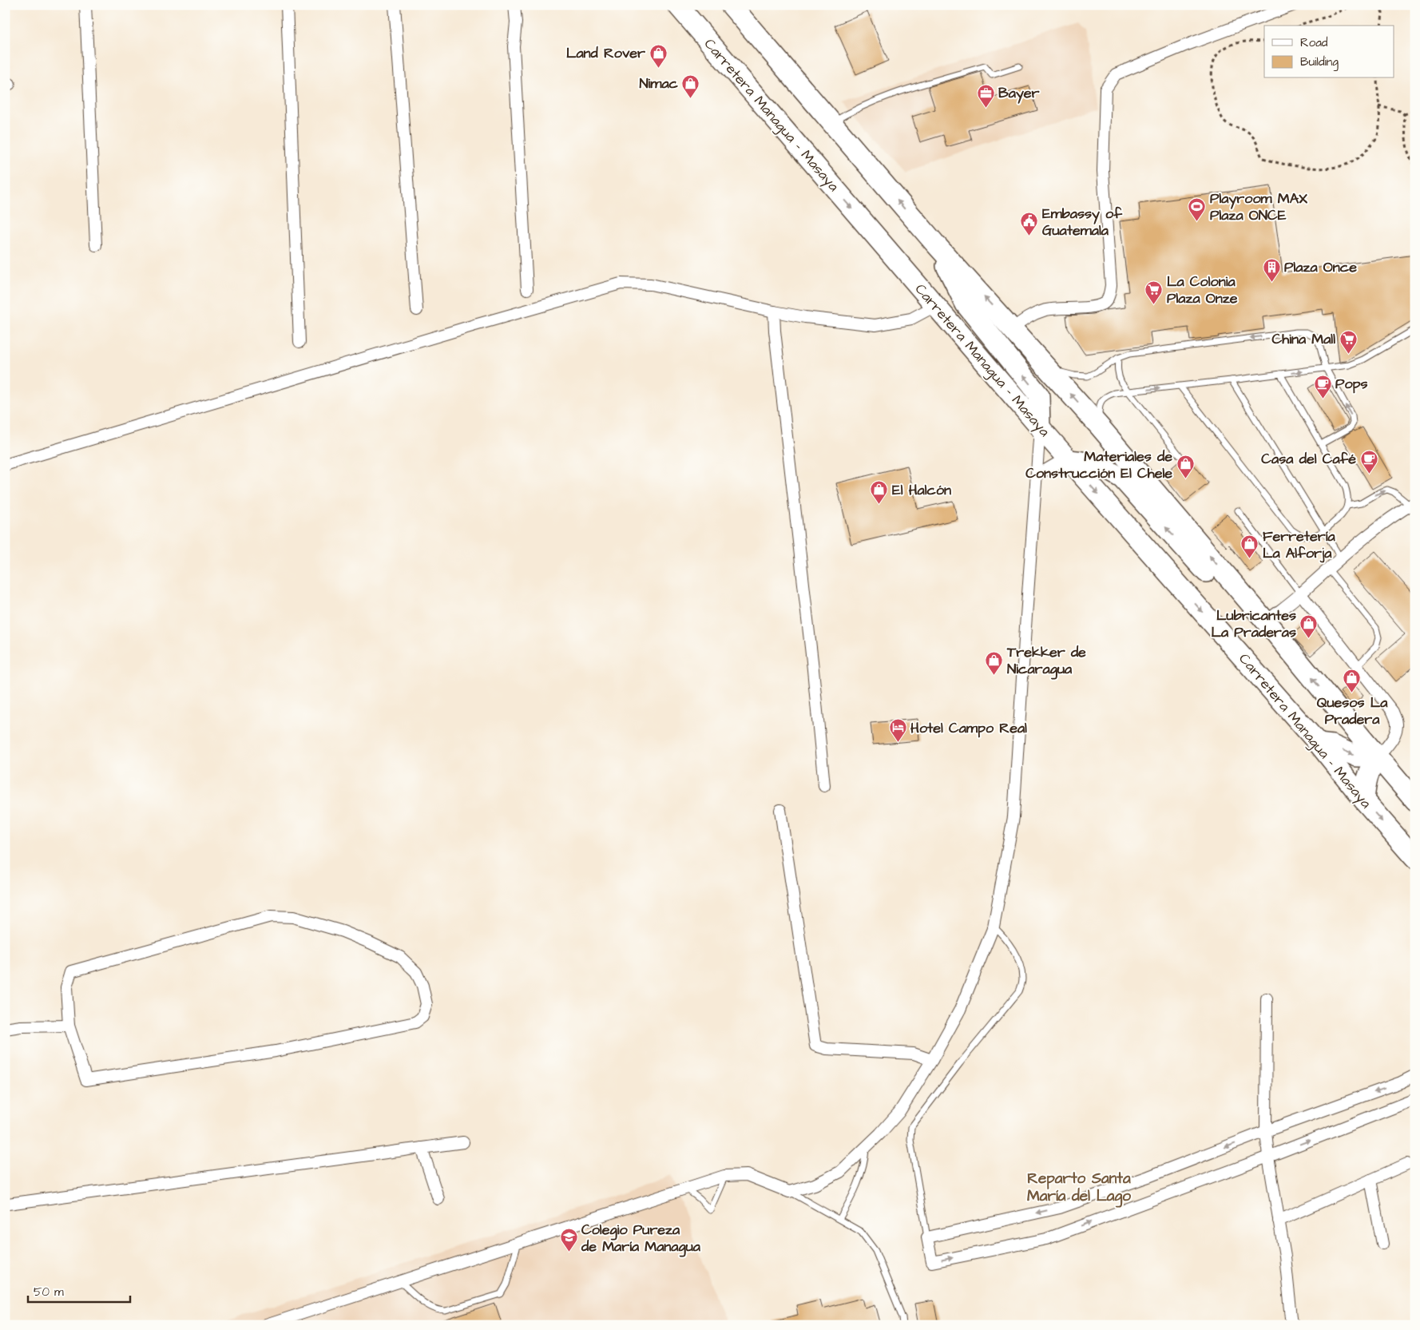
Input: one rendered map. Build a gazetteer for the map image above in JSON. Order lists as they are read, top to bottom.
{
  "streets": {
    "highway": ["Carretera Managua - Masaya"]
  },
  "districts": ["Reparto Santa María del Lago"],
  "places": {
    "shop": [
      "Land Rover",
      "Nimac",
      "Materiales de Construcción El Chele",
      "El Halcón",
      "Ferretería La Alforja",
      "Lubricantes La Praderas",
      "Trekker de Nicaragua",
      "Quesos La Pradera"
    ],
    "office": ["Bayer"],
    "sports": ["Playroom MAX Plaza ONCE"],
    "public building": ["Embassy of Guatemala"],
    "building": ["Plaza Once"],
    "supermarket": ["La Colonia Plaza Onze", "China Mall"],
    "cafe": ["Pops", "Casa del Café"],
    "hotel": ["Hotel Campo Real"],
    "school or university": ["Colegio Pureza de María Managua"]
  },
  "legend": ["Road", "Building"],
  "scale_bar": "50 m"
}
